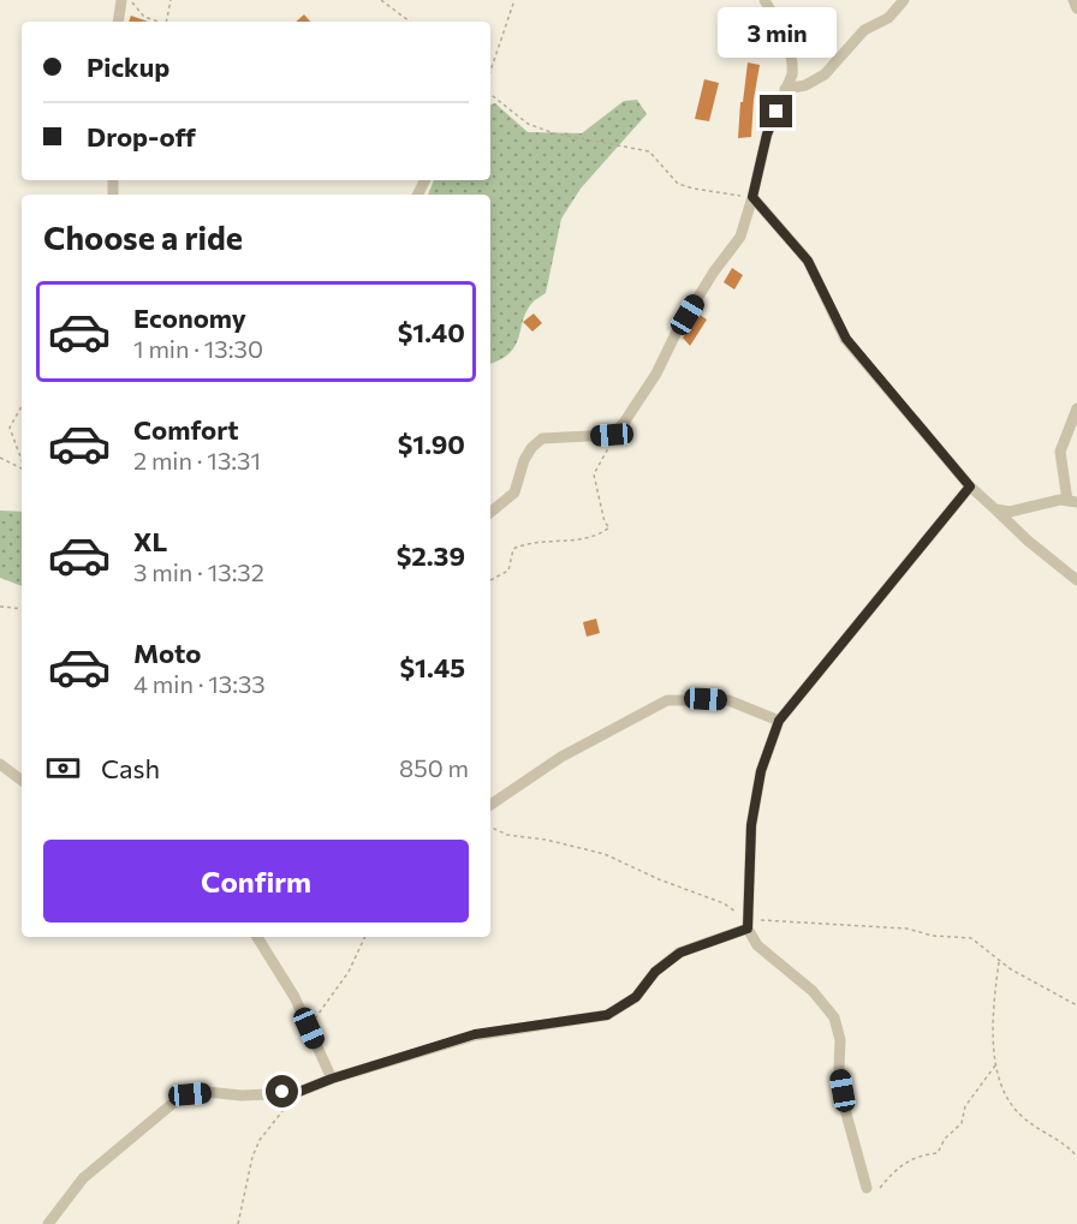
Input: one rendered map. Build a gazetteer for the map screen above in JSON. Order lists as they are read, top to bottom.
{
  "page": {
    "bubble": "3 min",
    "banner": ["Pickup", "Drop-off"],
    "heading": "Choose a ride",
    "list": [
      {
        "name": "Economy",
        "note": "1 min · 13:30",
        "value": "$1.40"
      },
      {
        "name": "Comfort",
        "note": "2 min · 13:31",
        "value": "$1.90"
      },
      {
        "name": "XL",
        "note": "3 min · 13:32",
        "value": "$2.39"
      },
      {
        "name": "Moto",
        "note": "4 min · 13:33",
        "value": "$1.45"
      }
    ],
    "pay": ["Cash", "850 m"],
    "buttons": "Confirm"
  }
}
